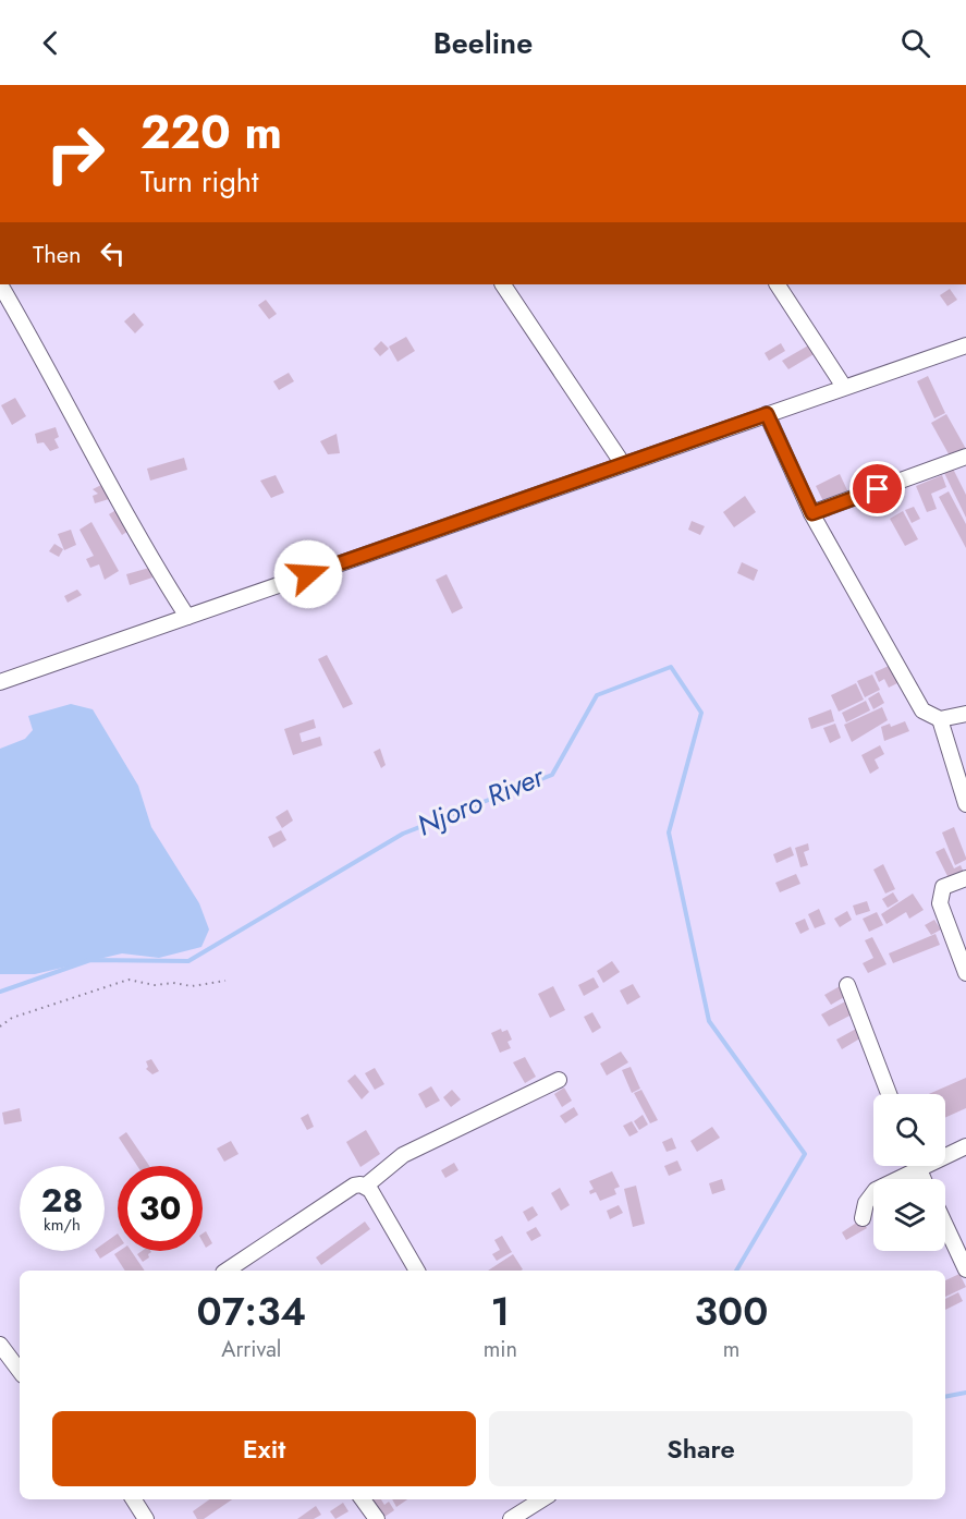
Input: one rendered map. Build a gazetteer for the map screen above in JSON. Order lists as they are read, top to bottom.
{
  "water": ["Njoro River"],
  "page": {
    "header": "Beeline",
    "turn": ["220 m", "Turn right"],
    "then": "Then",
    "speed": "28 km/h",
    "limit": "30",
    "eta": [
      "07:34",
      "Arrival",
      "1",
      "min",
      "300",
      "m"
    ],
    "buttons": ["Exit", "Share"]
  }
}
